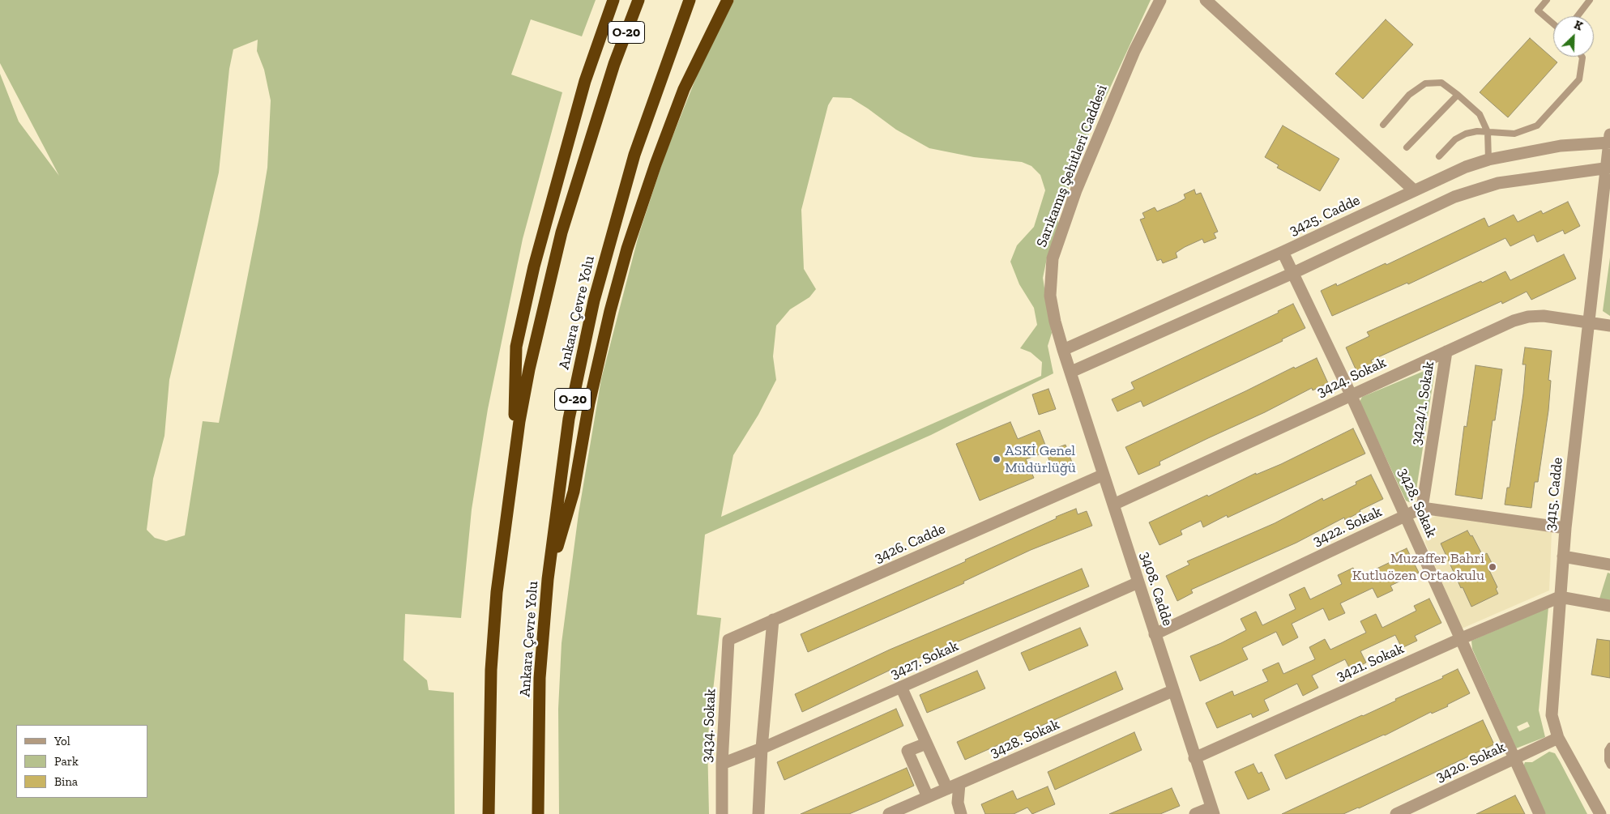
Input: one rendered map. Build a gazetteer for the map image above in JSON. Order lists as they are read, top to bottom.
{
  "streets": {
    "highway": ["O-20", "Ankara Çevre Yolu"],
    "street": [
      "Sarıkamış Şehitleri Caddesi",
      "3425. Cadde",
      "3424. Sokak",
      "3424/1. Sokak",
      "3415. Cadde",
      "3428. Sokak",
      "3422. Sokak",
      "3426. Cadde",
      "3408. Cadde",
      "3427. Sokak",
      "3421. Sokak",
      "3434. Sokak",
      "3420. Sokak"
    ]
  },
  "crossings": [
    ["Sarıkamış Şehitleri Caddesi", "3425. Cadde"],
    ["Sarıkamış Şehitleri Caddesi", "3408. Cadde"],
    ["3425. Cadde", "3415. Cadde"],
    ["3425. Cadde", "3428. Sokak"],
    ["3424. Sokak", "3424/1. Sokak"],
    ["3424. Sokak", "3415. Cadde"],
    ["3424. Sokak", "3428. Sokak"],
    ["3424. Sokak", "3408. Cadde"],
    ["3424/1. Sokak", "3422. Sokak"],
    ["3415. Cadde", "3421. Sokak"],
    ["3415. Cadde", "3420. Sokak"],
    ["3428. Sokak", "3422. Sokak"],
    ["3428. Sokak", "3408. Cadde"],
    ["3428. Sokak", "3421. Sokak"],
    ["3428. Sokak", "3420. Sokak"],
    ["3422. Sokak", "3408. Cadde"],
    ["3426. Cadde", "3408. Cadde"],
    ["3426. Cadde", "3434. Sokak"],
    ["3408. Cadde", "3427. Sokak"],
    ["3408. Cadde", "3421. Sokak"],
    ["3427. Sokak", "3434. Sokak"]
  ],
  "places": ["ASKİ Genel Müdürlüğü", "Muzaffer Bahri Kutluözen Ortaokulu"],
  "legend": ["Yol", "Park", "Bina"],
  "north": "top right"
}
